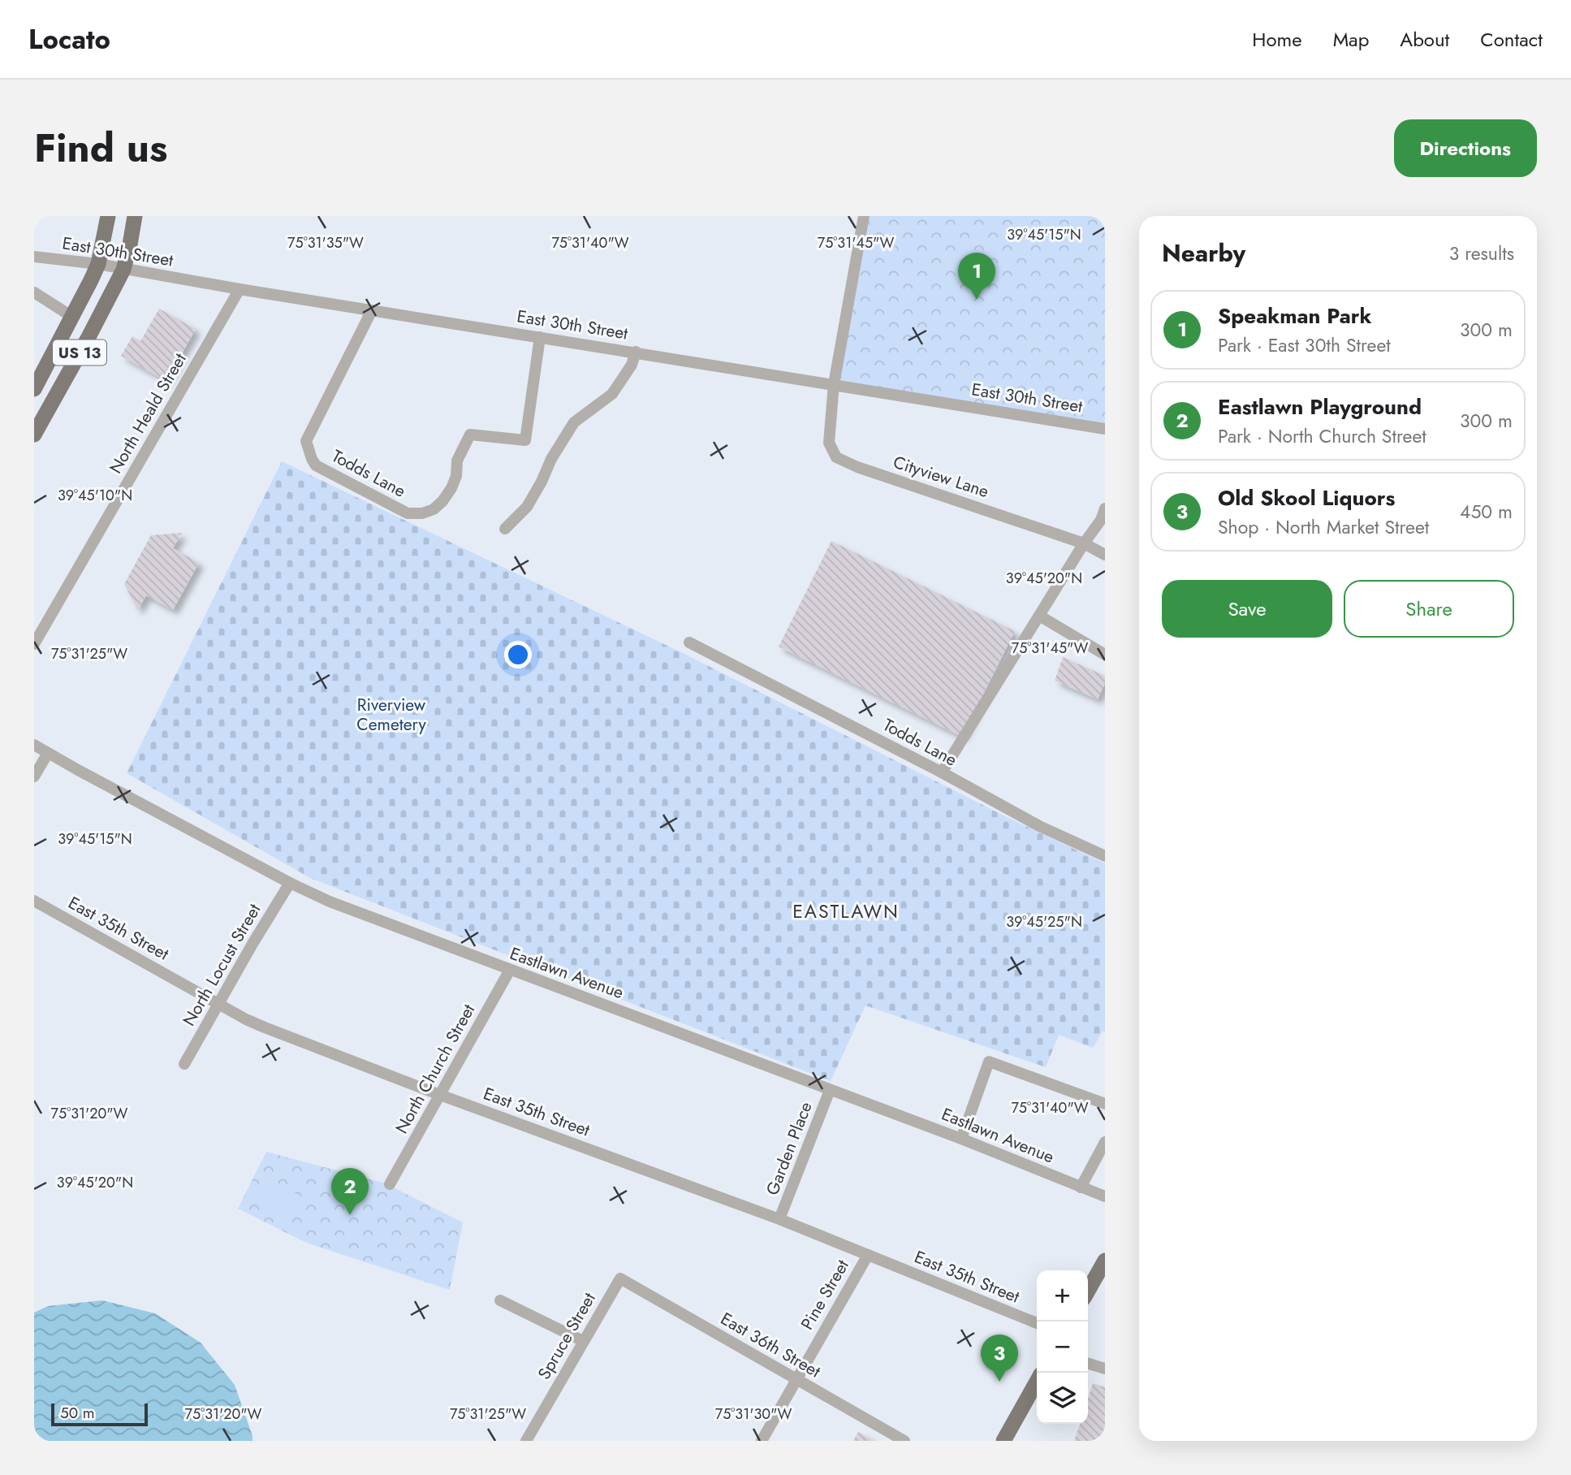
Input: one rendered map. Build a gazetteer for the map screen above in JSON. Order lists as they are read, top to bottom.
{
  "streets": {
    "main road": ["US 13"],
    "street": [
      "East 30th Street",
      "North Heald Street",
      "Todds Lane",
      "Cityview Lane",
      "East 35th Street",
      "North Locust Street",
      "Eastlawn Avenue",
      "North Church Street",
      "Garden Place",
      "Pine Street",
      "Spruce Street",
      "East 36th Street"
    ]
  },
  "crossings": [
    ["East 30th Street", "US 13"],
    ["East 30th Street", "North Heald Street"],
    ["East 30th Street", "Todds Lane"],
    ["East 30th Street", "Cityview Lane"],
    ["East 35th Street", "North Locust Street"],
    ["East 35th Street", "North Church Street"],
    ["East 35th Street", "Garden Place"],
    ["East 35th Street", "Pine Street"],
    ["North Locust Street", "Eastlawn Avenue"],
    ["Eastlawn Avenue", "North Church Street"],
    ["Eastlawn Avenue", "Garden Place"],
    ["Pine Street", "East 36th Street"],
    ["Spruce Street", "East 36th Street"]
  ],
  "districts": ["EASTLAWN"],
  "parks": ["Riverview Cemetery"],
  "scale_bar": "50 m",
  "page": {
    "header": "Locato",
    "nav": [
      "Home",
      "Map",
      "About",
      "Contact"
    ],
    "title": "Find us",
    "buttons": [
      "Directions",
      ["Save", "Share"]
    ],
    "heading": ["Nearby", "3 results"],
    "pins": ["1", "2", "3"],
    "list": [
      {
        "mark": "1",
        "name": "Speakman Park",
        "note": "Park · East 30th Street",
        "value": "300 m"
      },
      {
        "mark": "2",
        "name": "Eastlawn Playground",
        "note": "Park · North Church Street",
        "value": "300 m"
      },
      {
        "mark": "3",
        "name": "Old Skool Liquors",
        "note": "Shop · North Market Street",
        "value": "450 m"
      }
    ],
    "map_buttons": ["+", "−"],
    "scale": "50 m"
  },
  "coordinates": [
    "39°45'15\"N",
    "75°31'35\"W",
    "75°31'40\"W",
    "75°31'45\"W",
    "39°45'10\"N",
    "39°45'20\"N",
    "75°31'25\"W",
    "39°45'25\"N",
    "75°31'20\"W",
    "75°31'30\"W"
  ]
}
